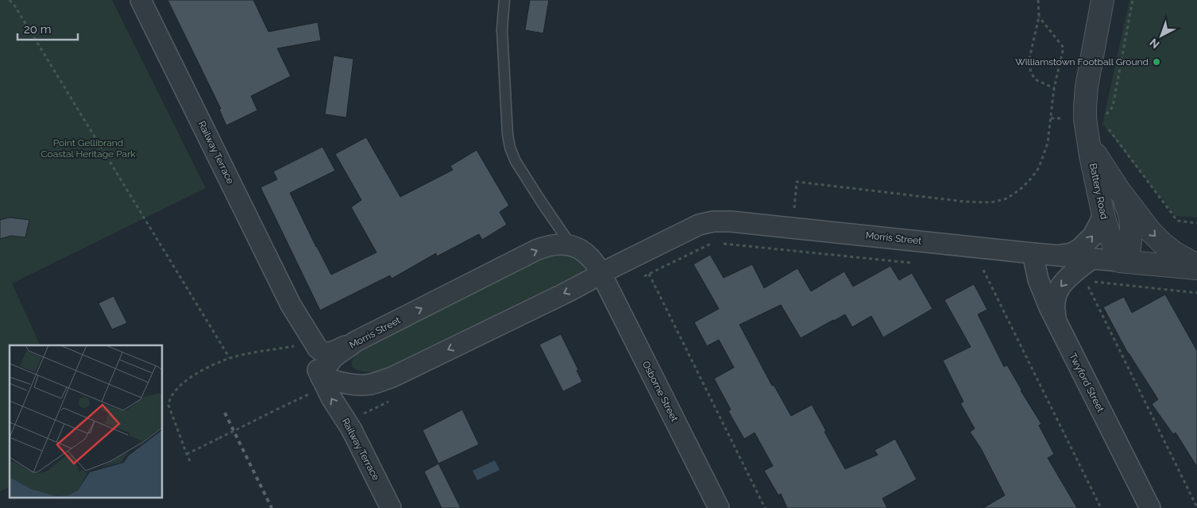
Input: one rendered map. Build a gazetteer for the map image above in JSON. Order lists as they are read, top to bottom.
{
  "streets": {
    "street": [
      "Railway Terrace",
      "Battery Road",
      "Morris Street",
      "Twyford Street",
      "Osborne Street"
    ]
  },
  "crossings": [
    ["Railway Terrace", "Morris Street"],
    ["Battery Road", "Morris Street"],
    ["Morris Street", "Twyford Street"],
    ["Morris Street", "Osborne Street"]
  ],
  "parks": ["Point Gellibrand Coastal Heritage Park"],
  "places": ["Williamstown Football Ground"],
  "scale_bar": "20 m",
  "north": "bottom left"
}
